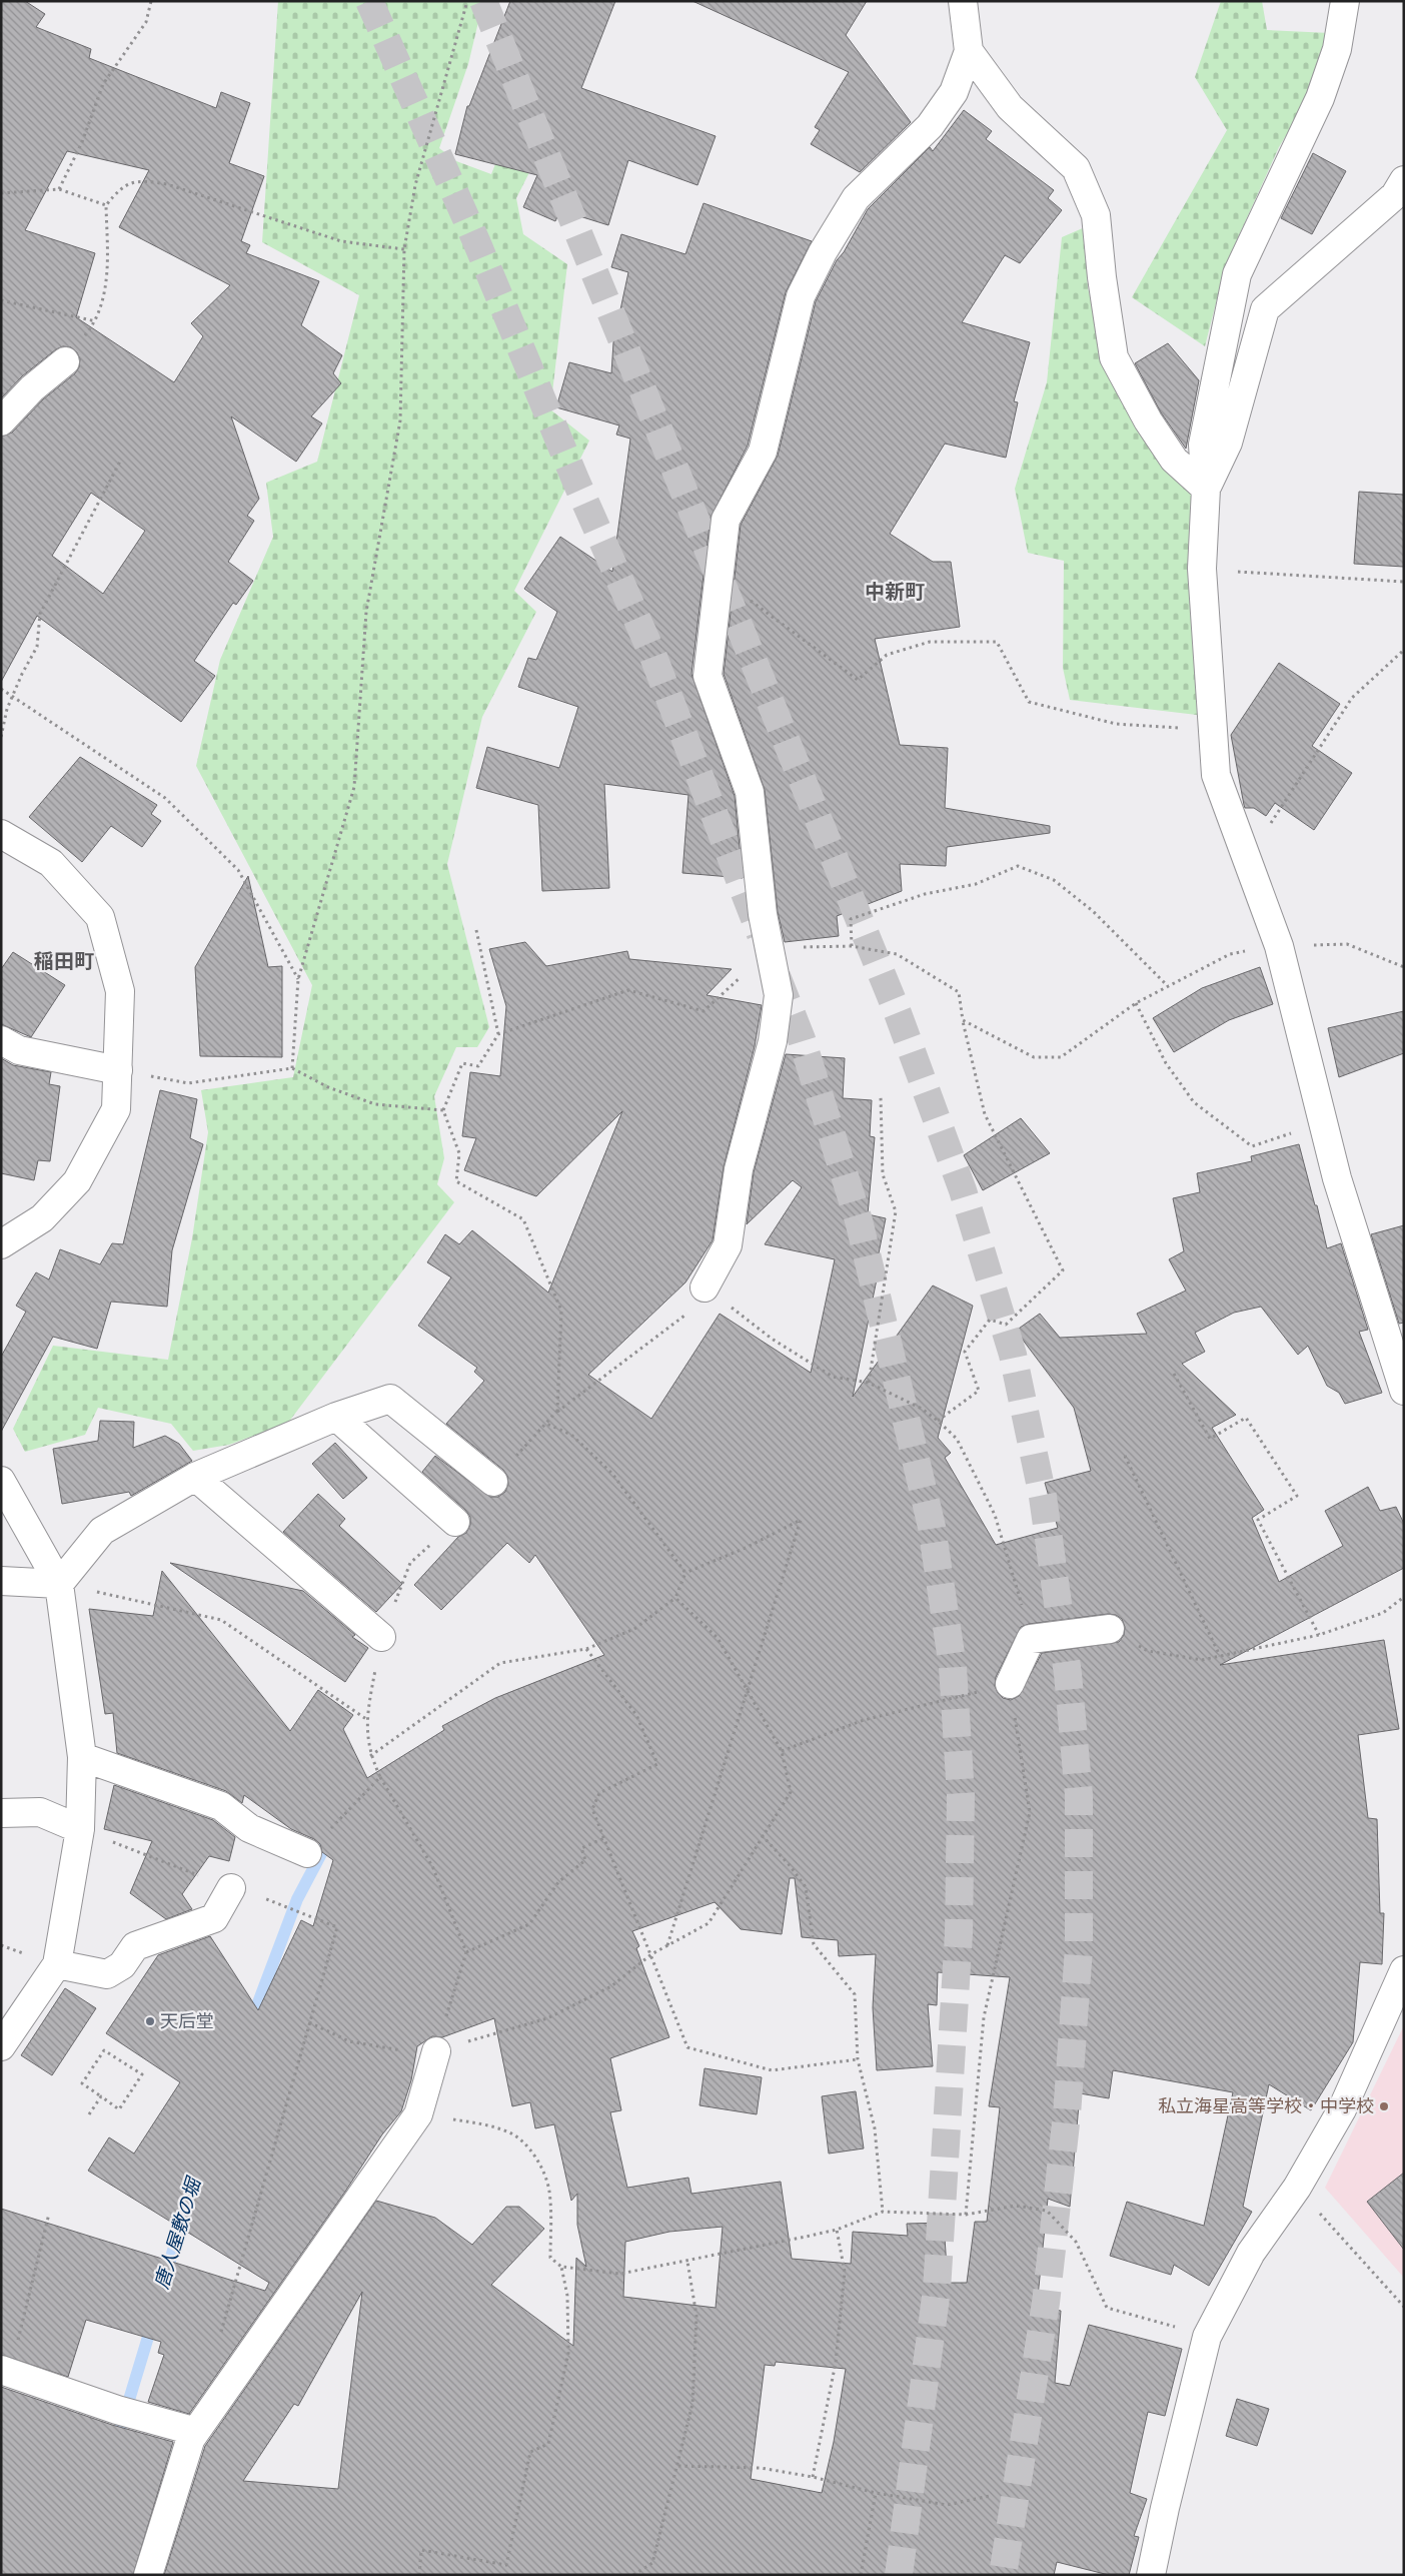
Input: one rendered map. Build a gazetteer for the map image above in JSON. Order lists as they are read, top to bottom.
{
  "districts": ["中新町", "稲田町"],
  "water": ["唐人屋敷の堀"],
  "places": ["天后堂", "私立海星高等学校・中学校"]
}
